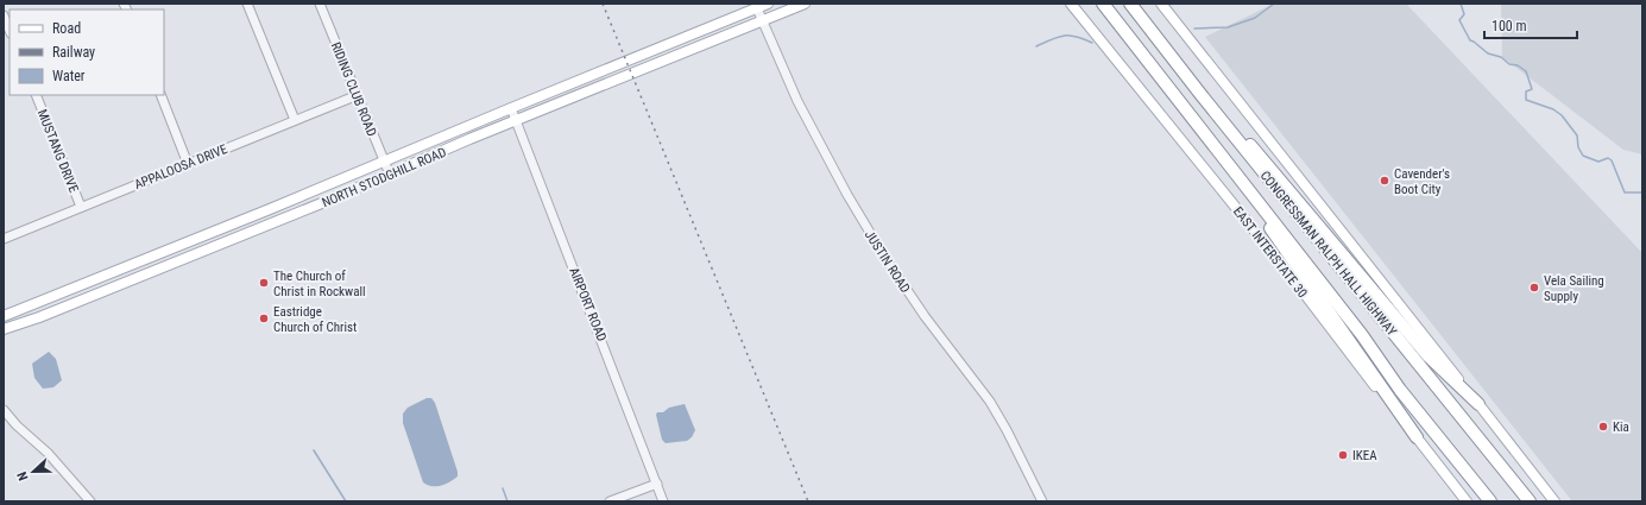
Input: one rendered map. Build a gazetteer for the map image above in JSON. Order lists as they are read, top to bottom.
{
  "streets": {
    "highway": ["CONGRESSMAN RALPH HALL HIGHWAY"],
    "main road": ["NORTH STODGHILL ROAD", "EAST INTERSTATE 30"],
    "street": [
      "RIDING CLUB ROAD",
      "MUSTANG DRIVE",
      "APPALOOSA DRIVE",
      "JUSTIN ROAD",
      "AIRPORT ROAD"
    ]
  },
  "crossings": [
    ["RIDING CLUB ROAD", "APPALOOSA DRIVE"],
    ["RIDING CLUB ROAD", "NORTH STODGHILL ROAD"],
    ["MUSTANG DRIVE", "APPALOOSA DRIVE"],
    ["NORTH STODGHILL ROAD", "JUSTIN ROAD"],
    ["NORTH STODGHILL ROAD", "AIRPORT ROAD"]
  ],
  "places": [
    "Cavender's Boot City",
    "The Church of Christ in Rockwall",
    "Vela Sailing Supply",
    "Eastridge Church of Christ",
    "Kia",
    "IKEA"
  ],
  "legend": ["Road", "Railway", "Water"],
  "scale_bar": "100 m",
  "north": "left"
}
